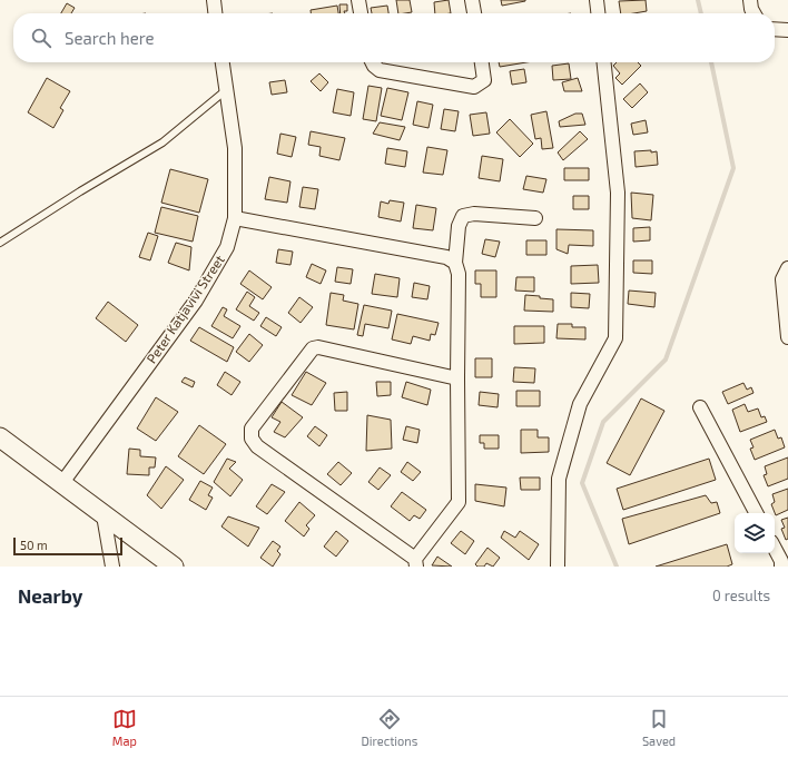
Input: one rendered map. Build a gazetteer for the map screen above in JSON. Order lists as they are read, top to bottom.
{
  "streets": {
    "street": ["Peter Katjavivi Street"]
  },
  "scale_bar": "50 m",
  "page": {
    "search": "Search here",
    "scale": "50 m",
    "heading": ["Nearby", "0 results"],
    "nav": ["Map", "Directions", "Saved"]
  }
}
